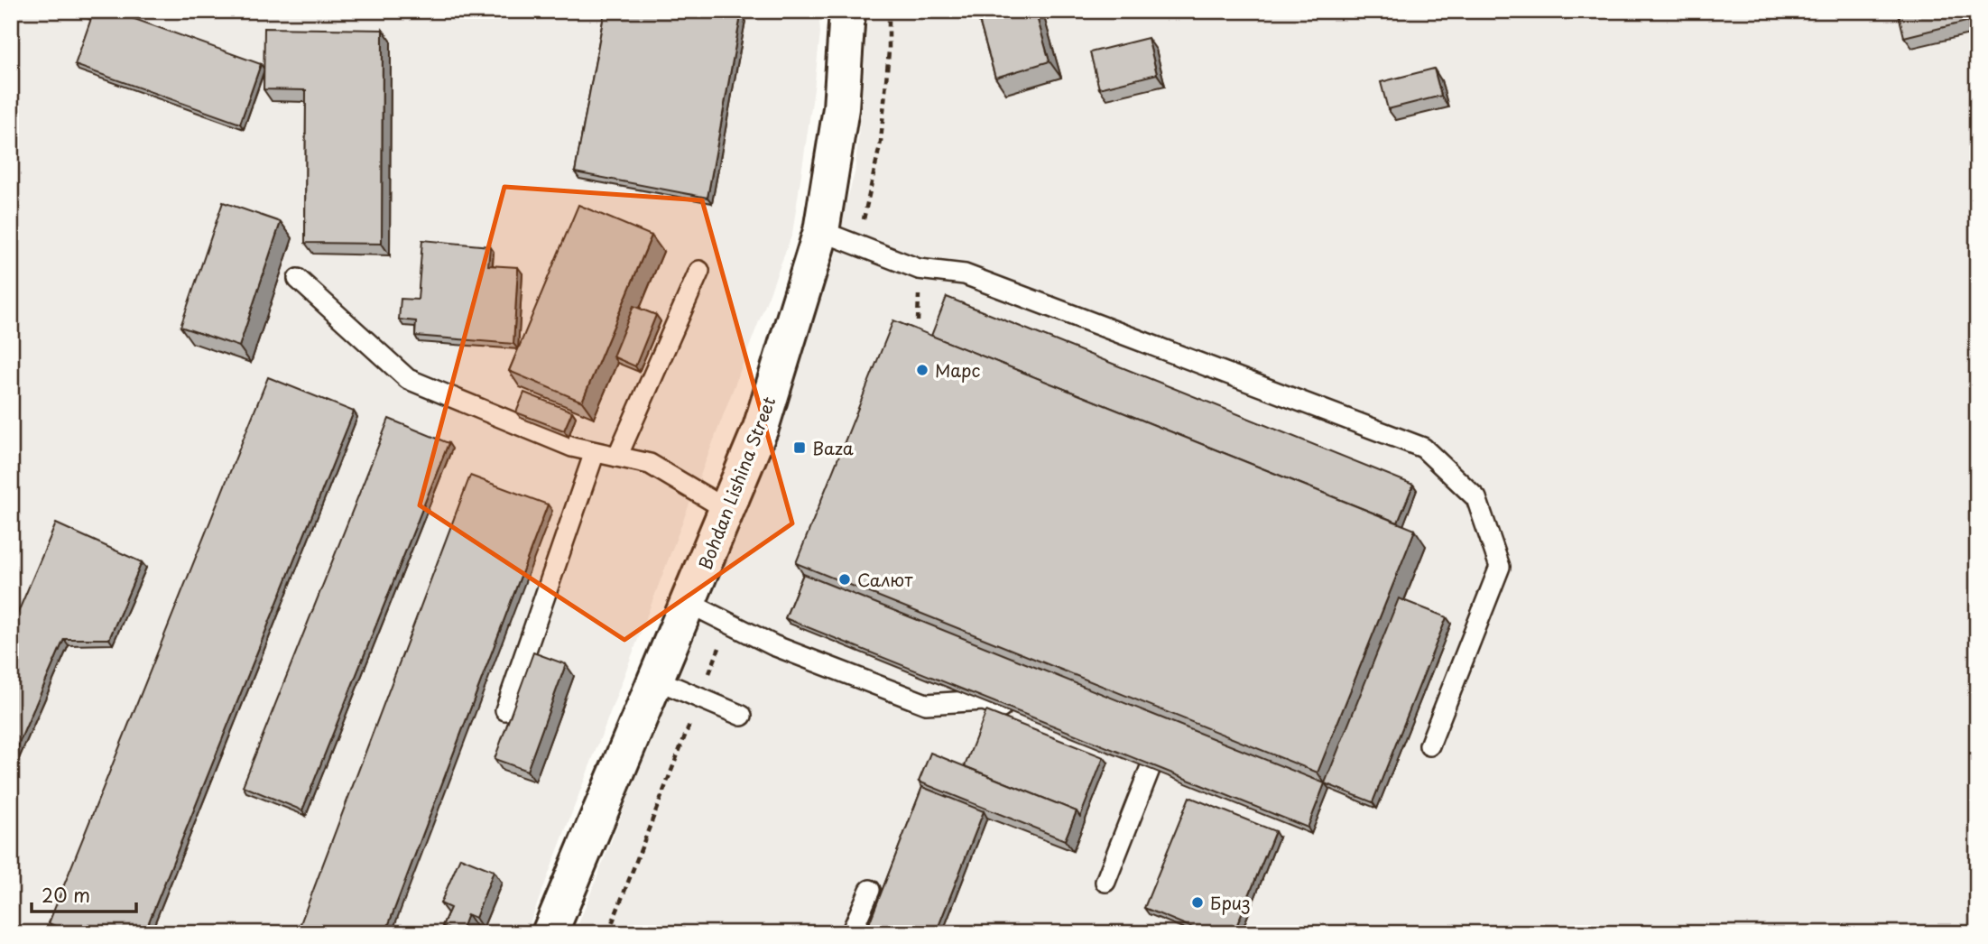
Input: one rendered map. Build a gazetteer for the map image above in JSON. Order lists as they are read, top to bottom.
{
  "streets": {
    "main road": ["Bohdan Lishina Street"]
  },
  "places": {
    "other": ["Марс", "Салют", "Бриз"],
    "transit": ["Baza"]
  },
  "scale_bar": "20 m"
}
